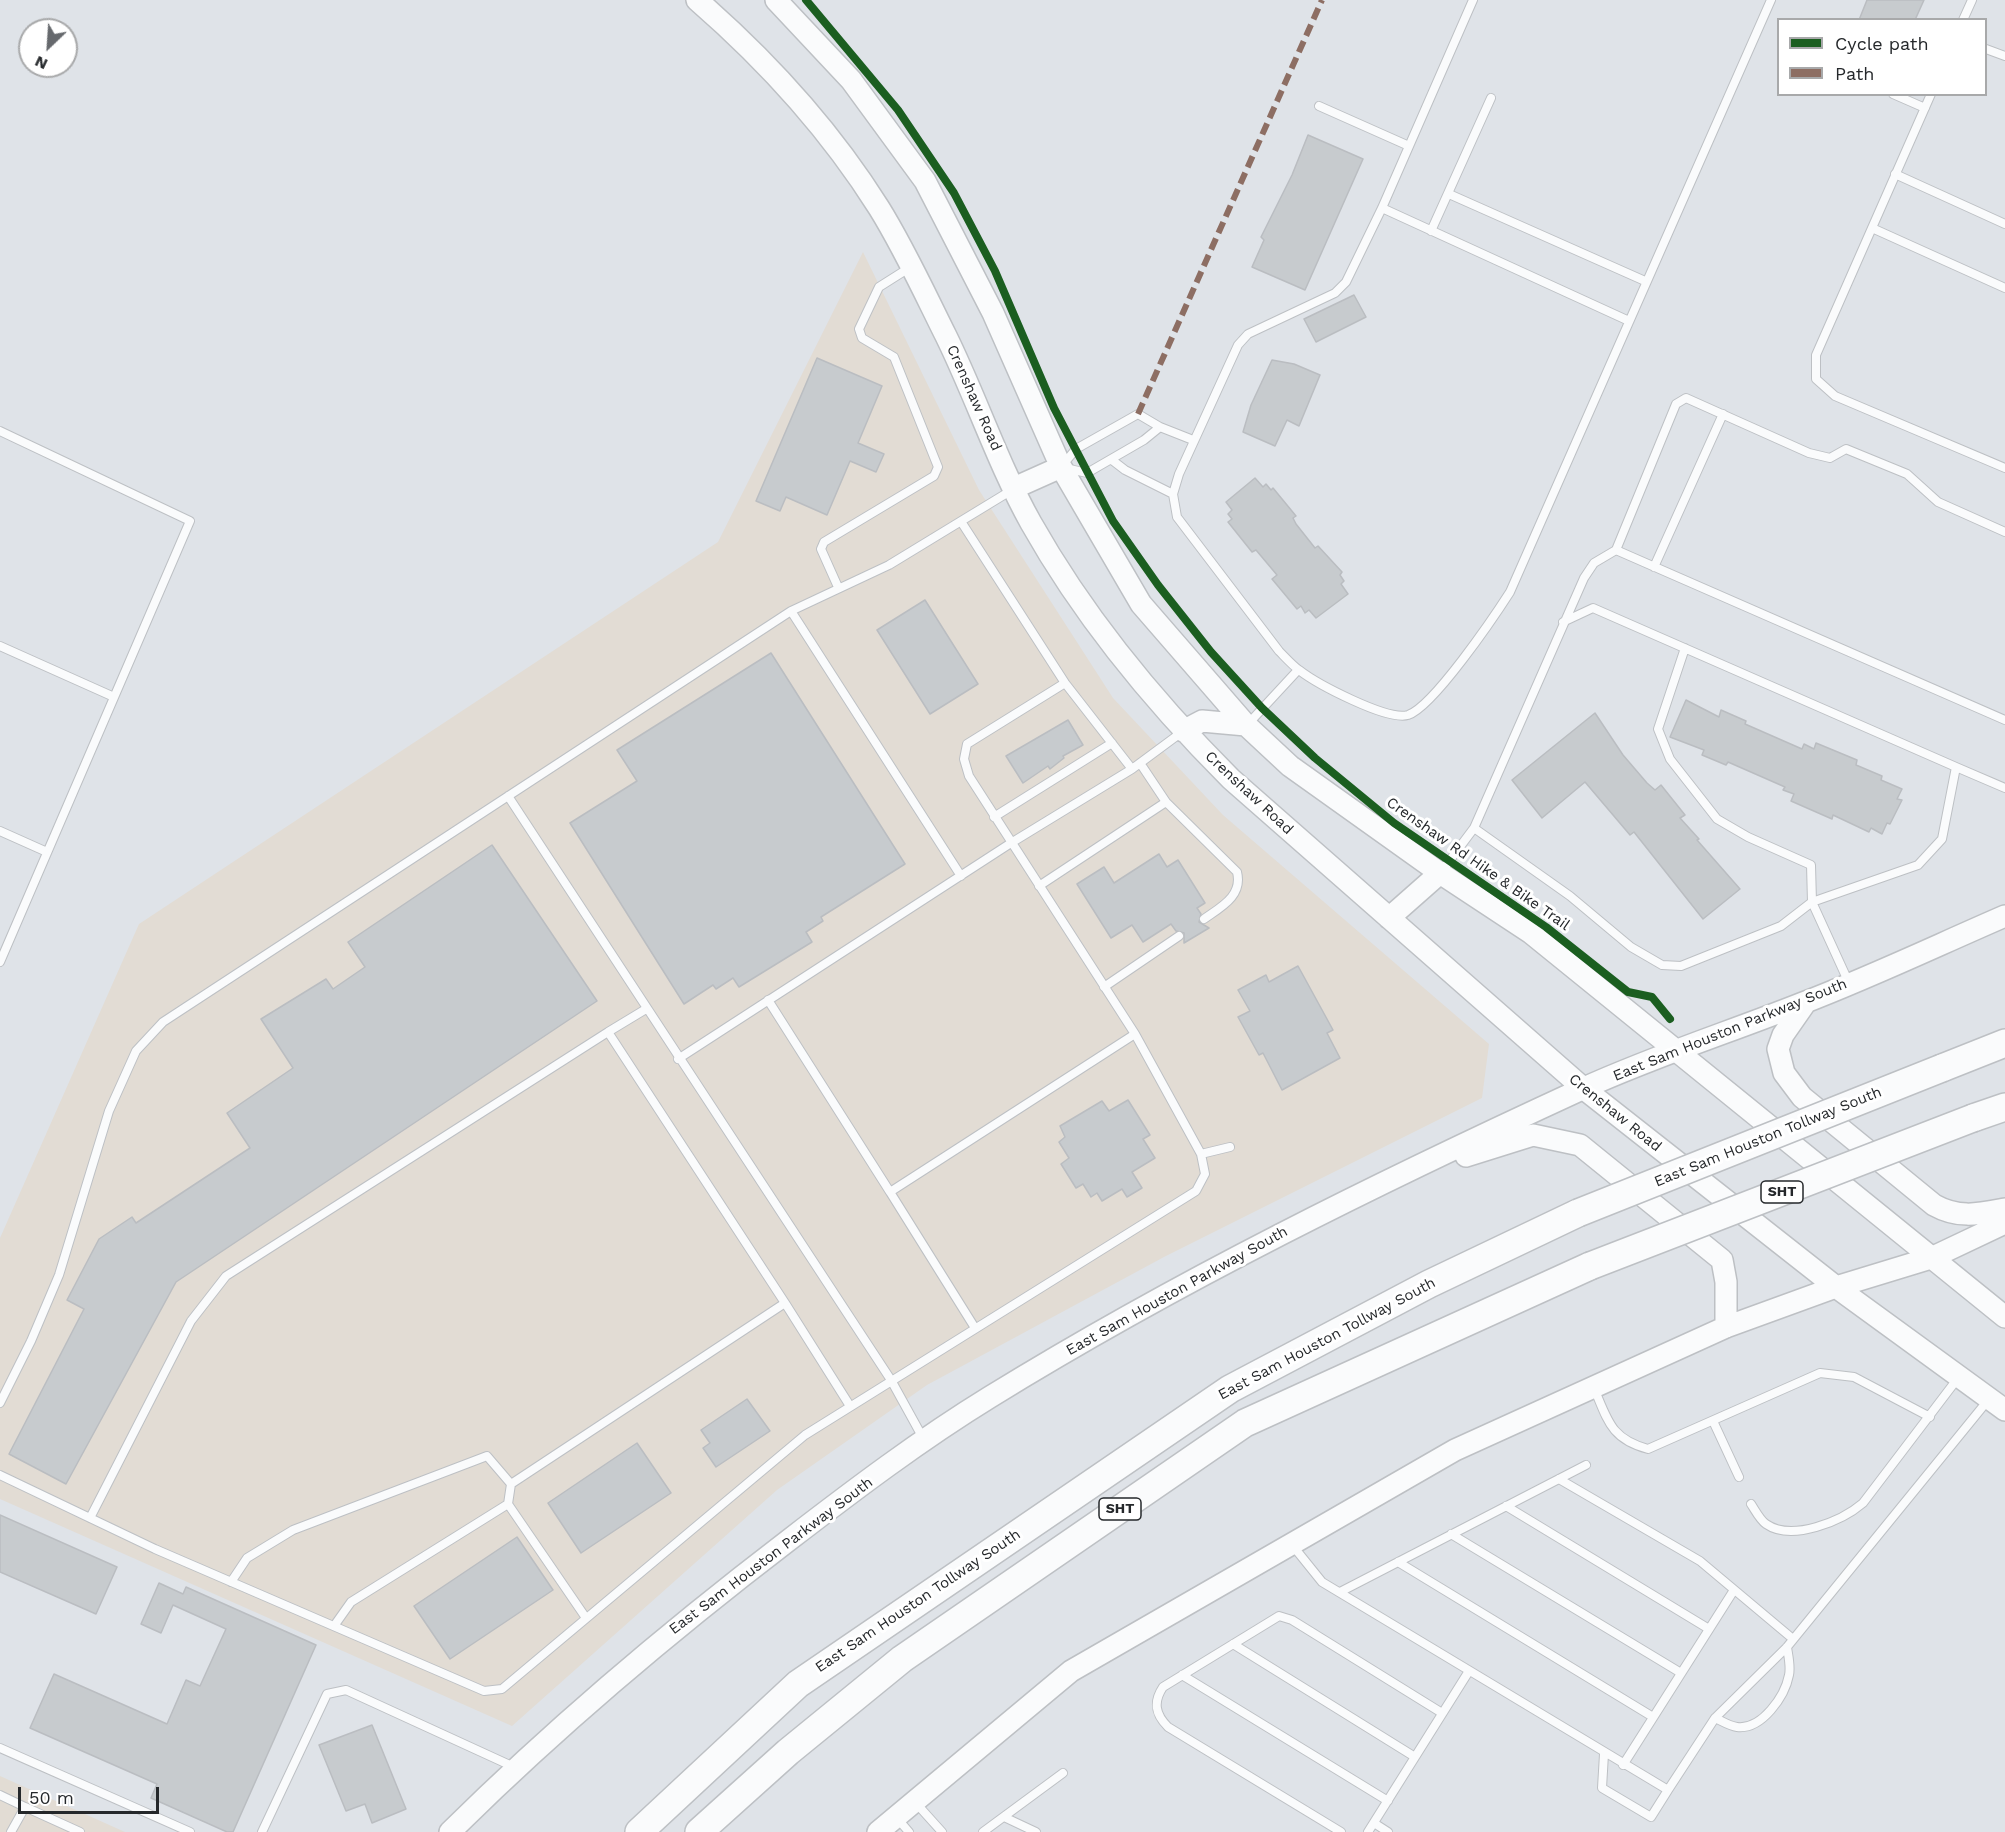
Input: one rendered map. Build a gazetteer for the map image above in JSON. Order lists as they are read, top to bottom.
{
  "streets": {
    "highway": ["East Sam Houston Tollway South", "SHT"],
    "main road": ["Crenshaw Road", "East Sam Houston Parkway South"],
    "cycle path": ["Crenshaw Rd Hike & Bike Trail"]
  },
  "crossings": [
    ["Crenshaw Road", "East Sam Houston Parkway South"]
  ],
  "legend": ["Cycle path", "Path"],
  "scale_bar": "50 m",
  "north": "bottom left"
}
